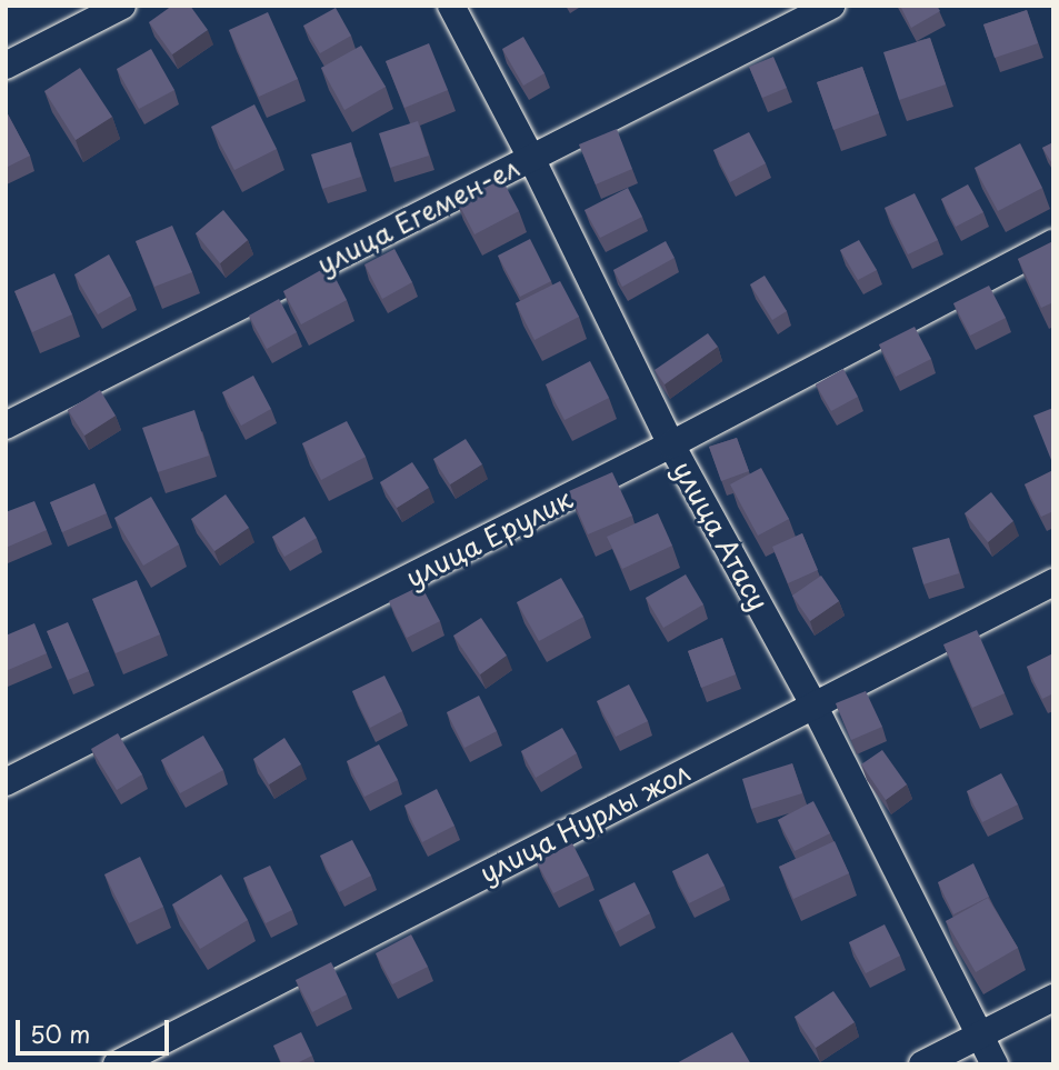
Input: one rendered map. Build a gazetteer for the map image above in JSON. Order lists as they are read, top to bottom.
{
  "streets": {
    "street": [
      "улица Егемен-ел",
      "улица Атасу",
      "улица Ерулик",
      "улица Нурлы жол"
    ]
  },
  "crossings": [
    ["улица Егемен-ел", "улица Атасу"],
    ["улица Атасу", "улица Ерулик"],
    ["улица Атасу", "улица Нурлы жол"]
  ],
  "scale_bar": "50 m"
}
